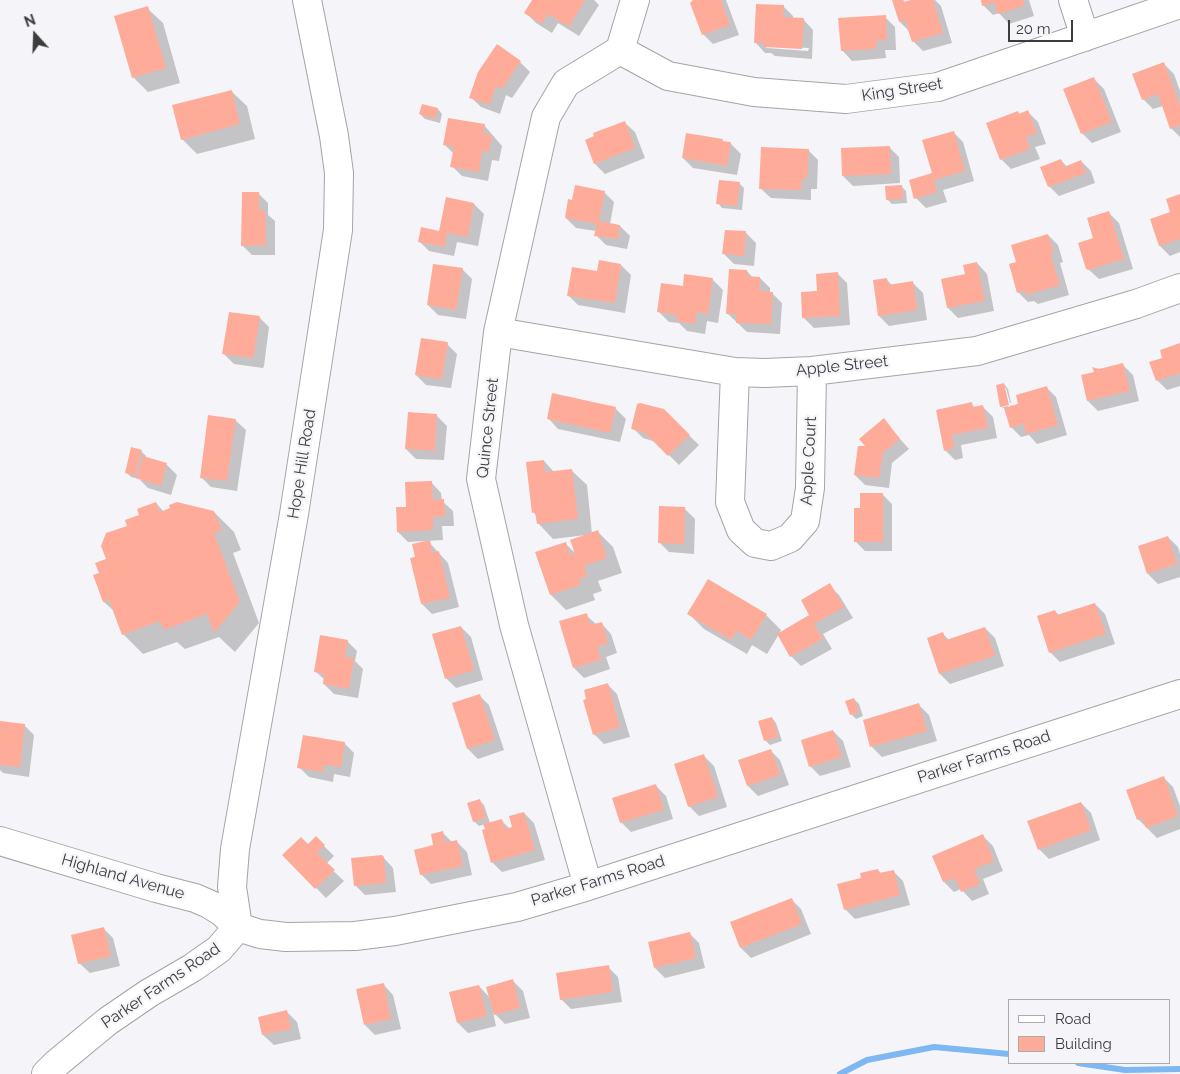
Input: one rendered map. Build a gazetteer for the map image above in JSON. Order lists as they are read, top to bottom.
{
  "streets": {
    "street": [
      "King Street",
      "Apple Street",
      "Quince Street",
      "Apple Court",
      "Hope Hill Road",
      "Parker Farms Road",
      "Highland Avenue"
    ]
  },
  "crossings": [
    ["King Street", "Quince Street"],
    ["Apple Street", "Quince Street"],
    ["Apple Street", "Apple Court"],
    ["Quince Street", "Parker Farms Road"],
    ["Hope Hill Road", "Parker Farms Road"],
    ["Hope Hill Road", "Highland Avenue"],
    ["Parker Farms Road", "Highland Avenue"]
  ],
  "legend": ["Road", "Building"],
  "scale_bar": "20 m",
  "north": "top"
}
